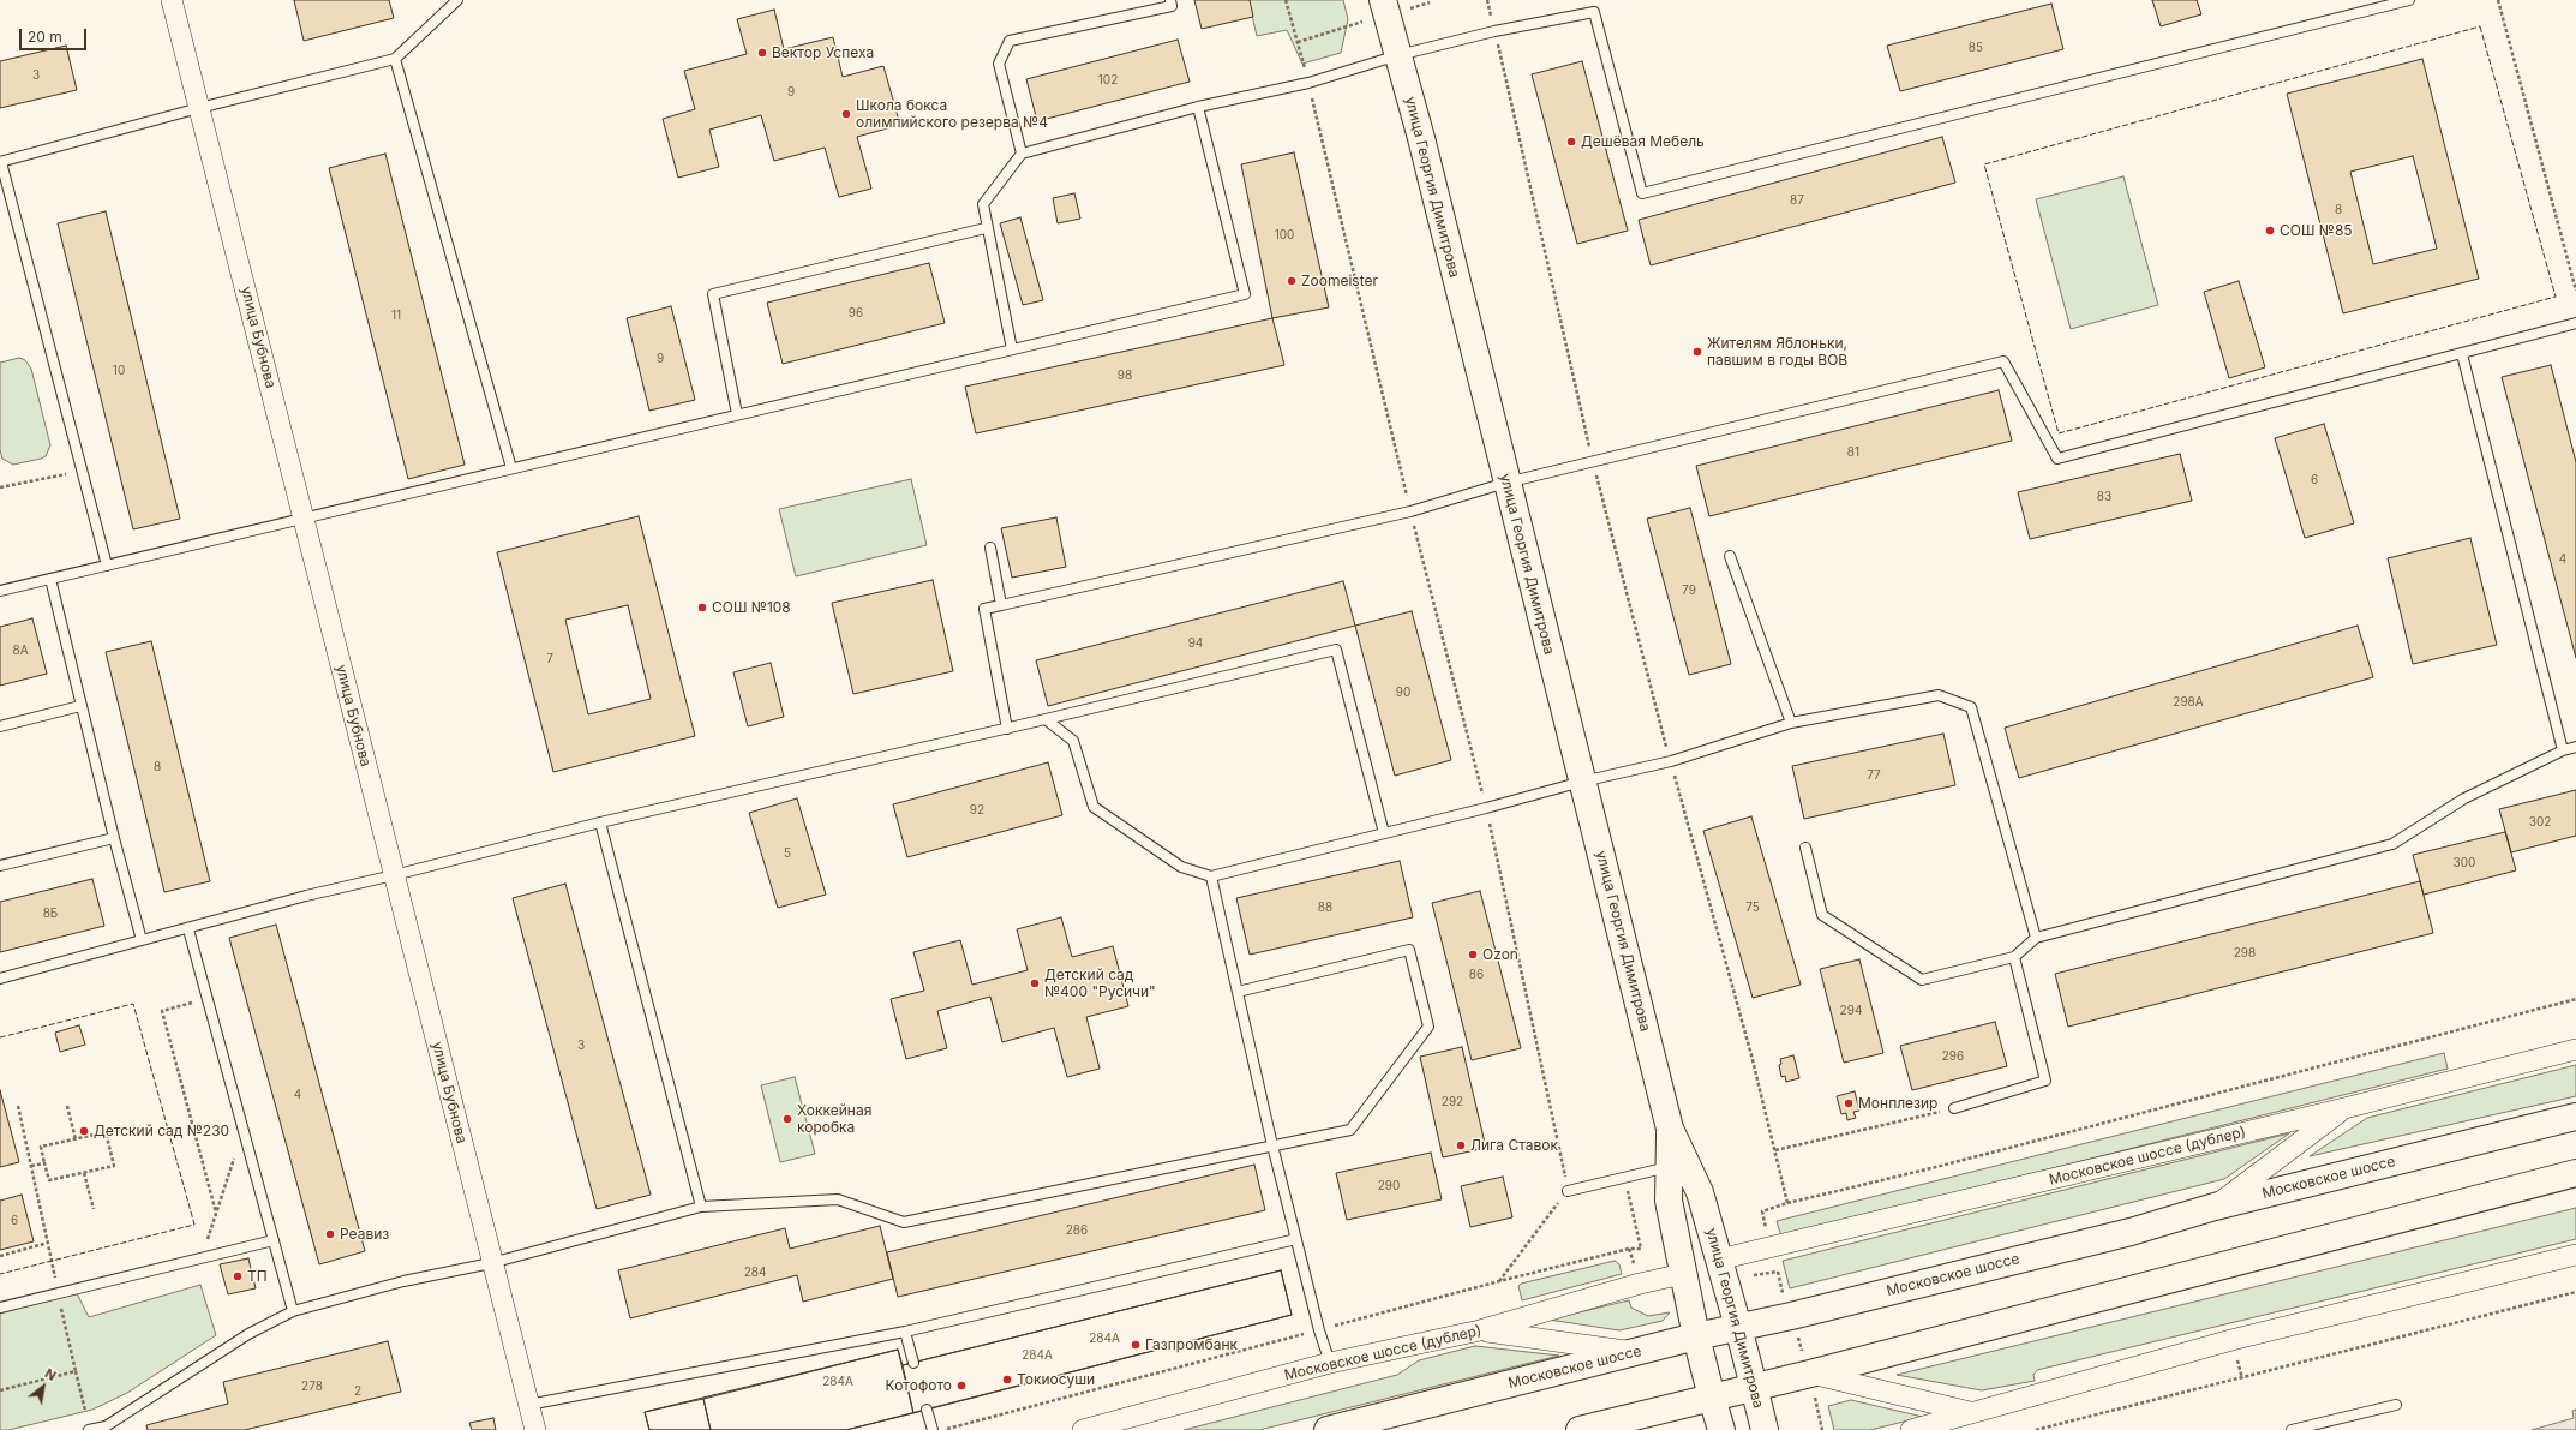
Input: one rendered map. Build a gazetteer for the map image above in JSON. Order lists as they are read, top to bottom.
{
  "streets": {
    "main road": ["улица Георгия Димитрова", "Московское шоссе"],
    "street": ["улица Бубнова", "Московское шоссе (дублер)"]
  },
  "crossings": [
    ["улица Георгия Димитрова", "Московское шоссе (дублер)"],
    ["улица Георгия Димитрова", "Московское шоссе"]
  ],
  "places": [
    "Вектор Успеха",
    "Школа бокса олимпийского резерва №4",
    "Дешёвая Мебель",
    "СОШ №85",
    "Zoomeister",
    "Жителям Яблоньки, павшим в годы ВОВ",
    "СОШ №108",
    "Ozon",
    "Детский сад №400 \"Русичи\"",
    "Монплезир",
    "Хоккейная коробка",
    "Детский сад №230",
    "Лига Ставок",
    "Реавиз",
    "ТП",
    "Газпромбанк",
    "Токиосуши",
    "Котофото"
  ],
  "house_numbers": [
    "85",
    "3",
    "102",
    "9",
    "87",
    "8",
    "100",
    "96",
    "11",
    "9",
    "10",
    "98",
    "81",
    "6",
    "83",
    "4",
    "79",
    "94",
    "8А",
    "7",
    "90",
    "298А",
    "8",
    "77",
    "92",
    "302",
    "5",
    "300",
    "88",
    "75",
    "8Б",
    "298",
    "86",
    "294",
    "3",
    "296",
    "4",
    "292",
    "290",
    "6",
    "286",
    "284",
    "284А",
    "284А",
    "284А",
    "278",
    "2"
  ],
  "scale_bar": "20 m",
  "north": "top right"
}
